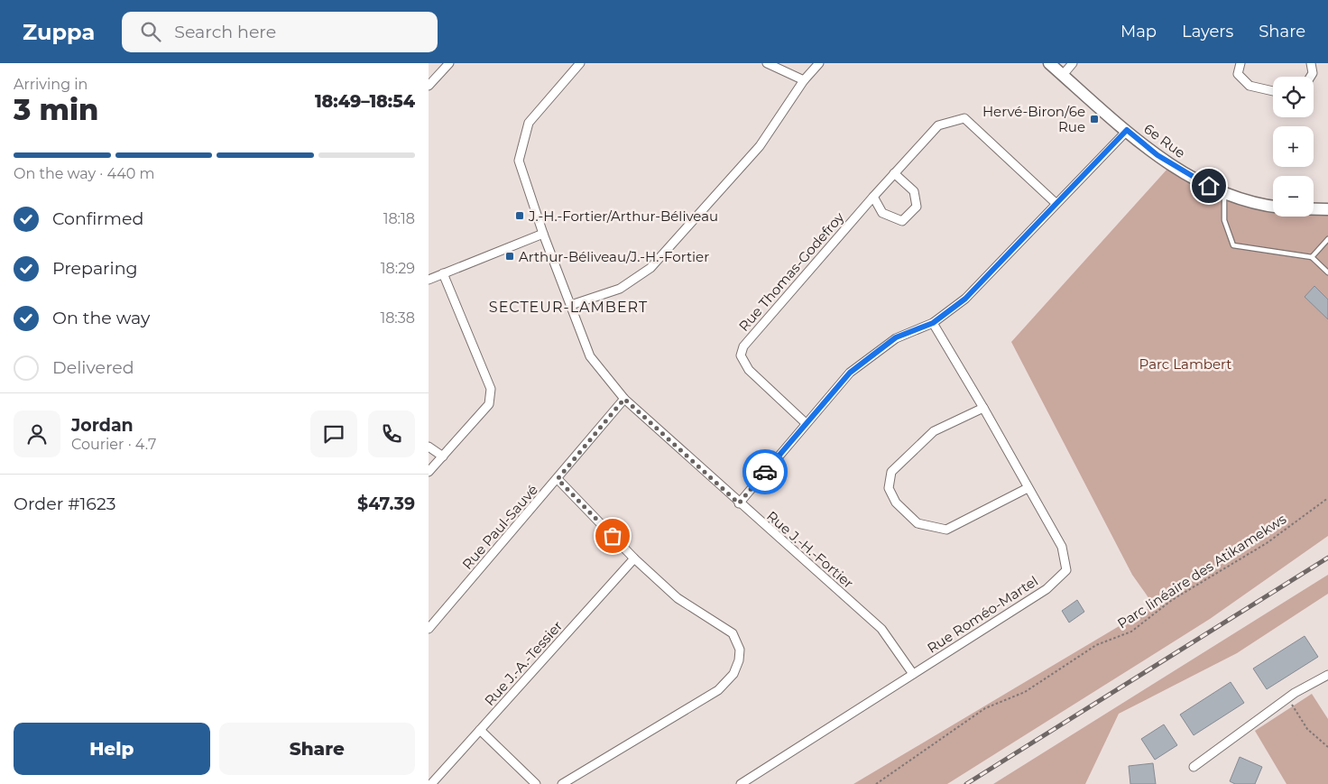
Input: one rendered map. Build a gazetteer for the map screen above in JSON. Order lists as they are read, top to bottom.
{
  "streets": {
    "street": [
      "6e Rue",
      "Rue Thomas-Godefroy",
      "Rue Paul-Sauvé",
      "Rue J.-H.-Fortier",
      "Rue Roméo-Martel",
      "Rue J.-A.-Tessier"
    ],
    "path": ["Parc linéaire des Atikamekws"]
  },
  "crossings": [
    ["Rue Paul-Sauvé", "Rue J.-H.-Fortier"],
    ["Rue J.-H.-Fortier", "Rue Roméo-Martel"]
  ],
  "districts": ["SECTEUR-LAMBERT"],
  "parks": ["Parc Lambert"],
  "places": {
    "transit": ["Hervé-Biron/6e Rue", "J.-H.-Fortier/Arthur-Béliveau", "Arthur-Béliveau/J.-H.-Fortier"]
  },
  "page": {
    "header": "Zuppa",
    "search": "Search here",
    "nav": ["Map", "Layers", "Share"],
    "heading": ["3 min", "Arriving in", "18:49–18:54"],
    "panel": [
      "Jordan",
      "Courier · 4.7",
      "Order #1623",
      "$47.39"
    ],
    "map_buttons": ["+", "−"],
    "bar": "On the way · 440 m",
    "list": [
      ["Confirmed", "18:18"],
      ["Preparing", "18:29"],
      ["On the way", "18:38"],
      "Delivered"
    ],
    "buttons": ["Help", "Share"]
  }
}
